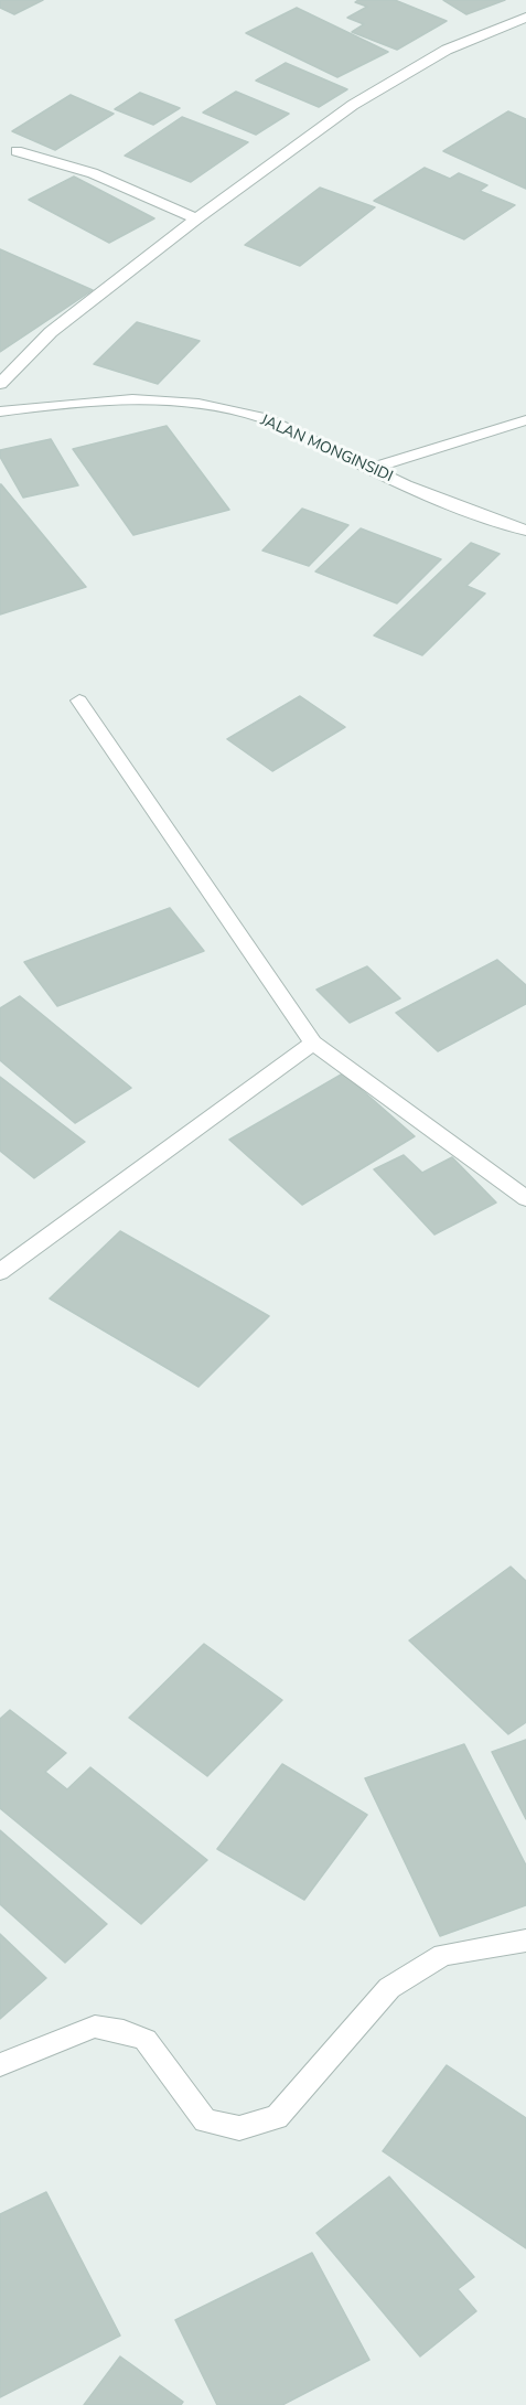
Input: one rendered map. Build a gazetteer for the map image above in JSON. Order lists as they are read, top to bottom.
{
  "streets": {
    "street": ["JALAN MONGINSIDI"]
  }
}
